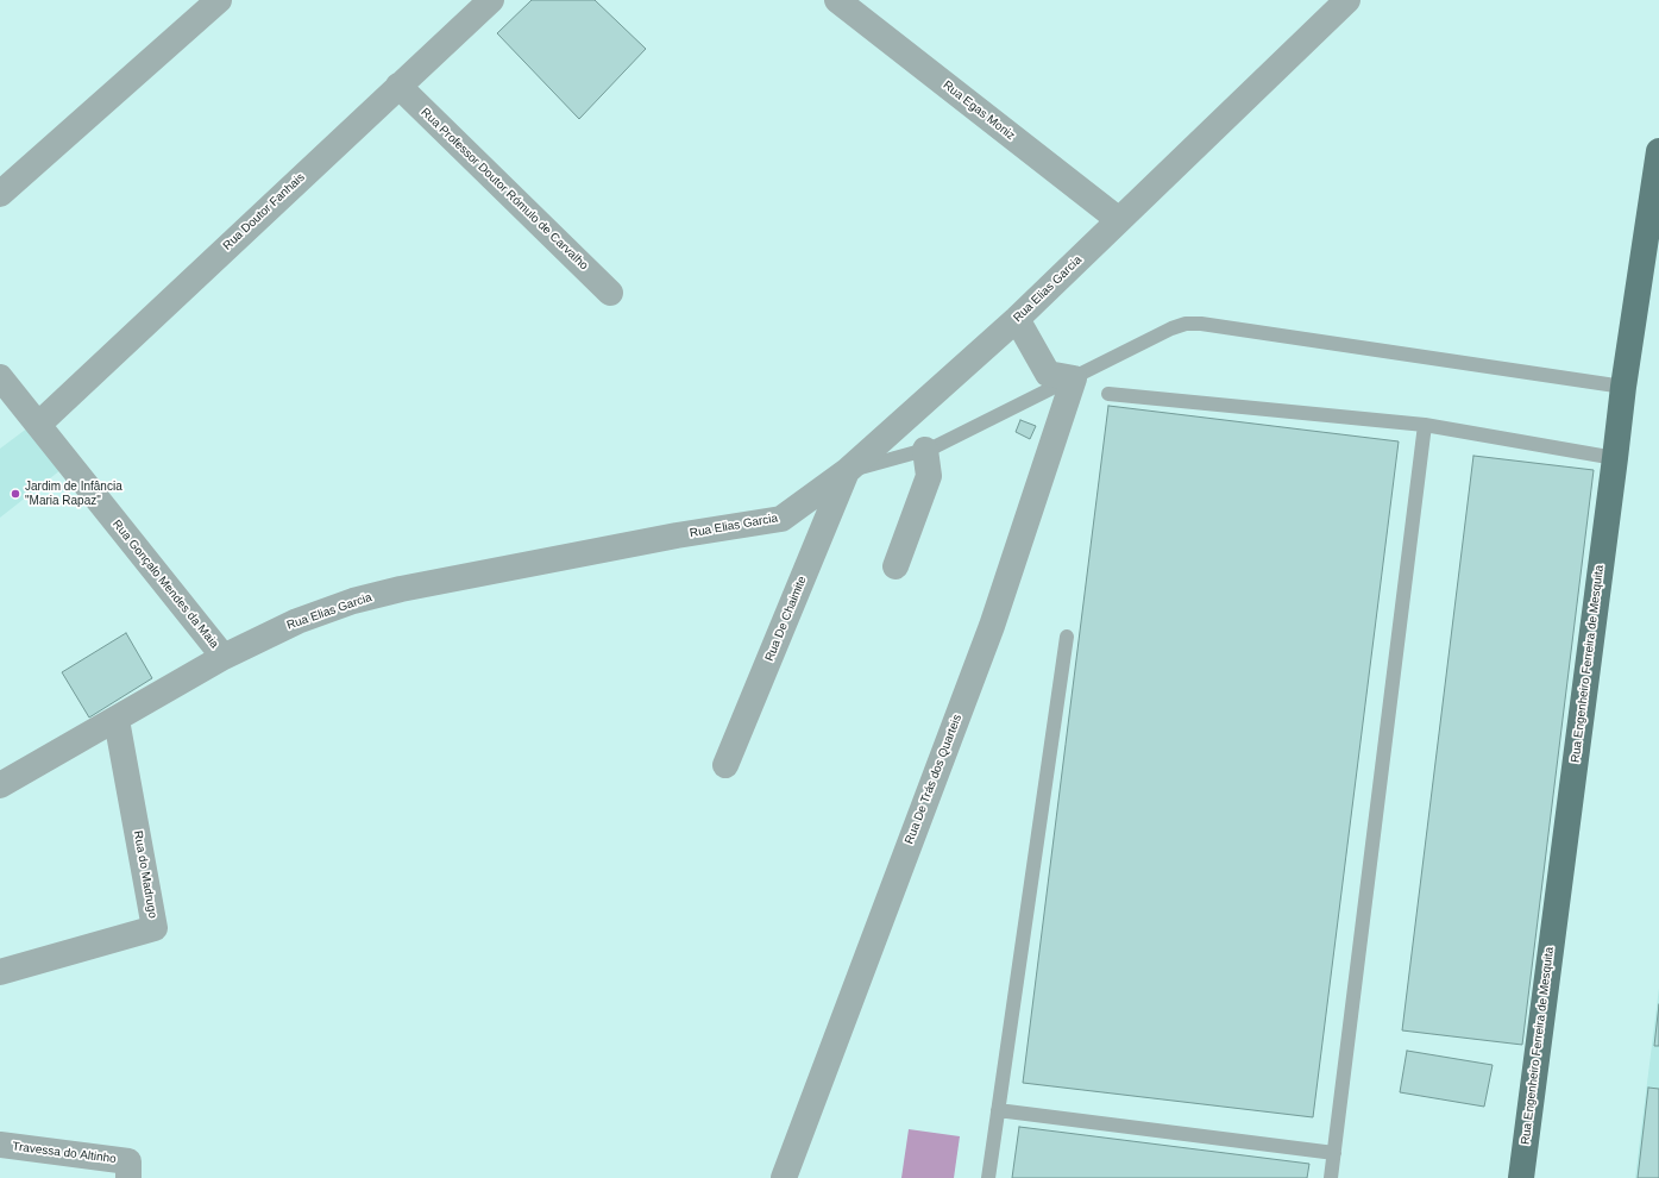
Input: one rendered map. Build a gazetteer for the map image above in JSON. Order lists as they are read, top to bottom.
{
  "streets": {
    "main road": ["Rua Engenheiro Ferreira de Mesquita"],
    "street": [
      "Rua Egas Moniz",
      "Rua Professor Doutor Rómulo de Carvalho",
      "Rua Doutor Fanhais",
      "Rua Elias Garcia",
      "Rua Gonçalo Mendes da Maia",
      "Rua De Chaimite",
      "Rua De Trás dos Quarteis",
      "Rua do Madrugo",
      "Travessa do Altinho"
    ]
  },
  "crossings": [
    ["Rua Egas Moniz", "Rua Elias Garcia"],
    ["Rua Professor Doutor Rómulo de Carvalho", "Rua Doutor Fanhais"],
    ["Rua Doutor Fanhais", "Rua Gonçalo Mendes da Maia"],
    ["Rua Elias Garcia", "Rua Gonçalo Mendes da Maia"],
    ["Rua Elias Garcia", "Rua De Chaimite"],
    ["Rua Elias Garcia", "Rua do Madrugo"]
  ],
  "places": ["Jardim de Infância \"Maria Rapaz\""]
}
